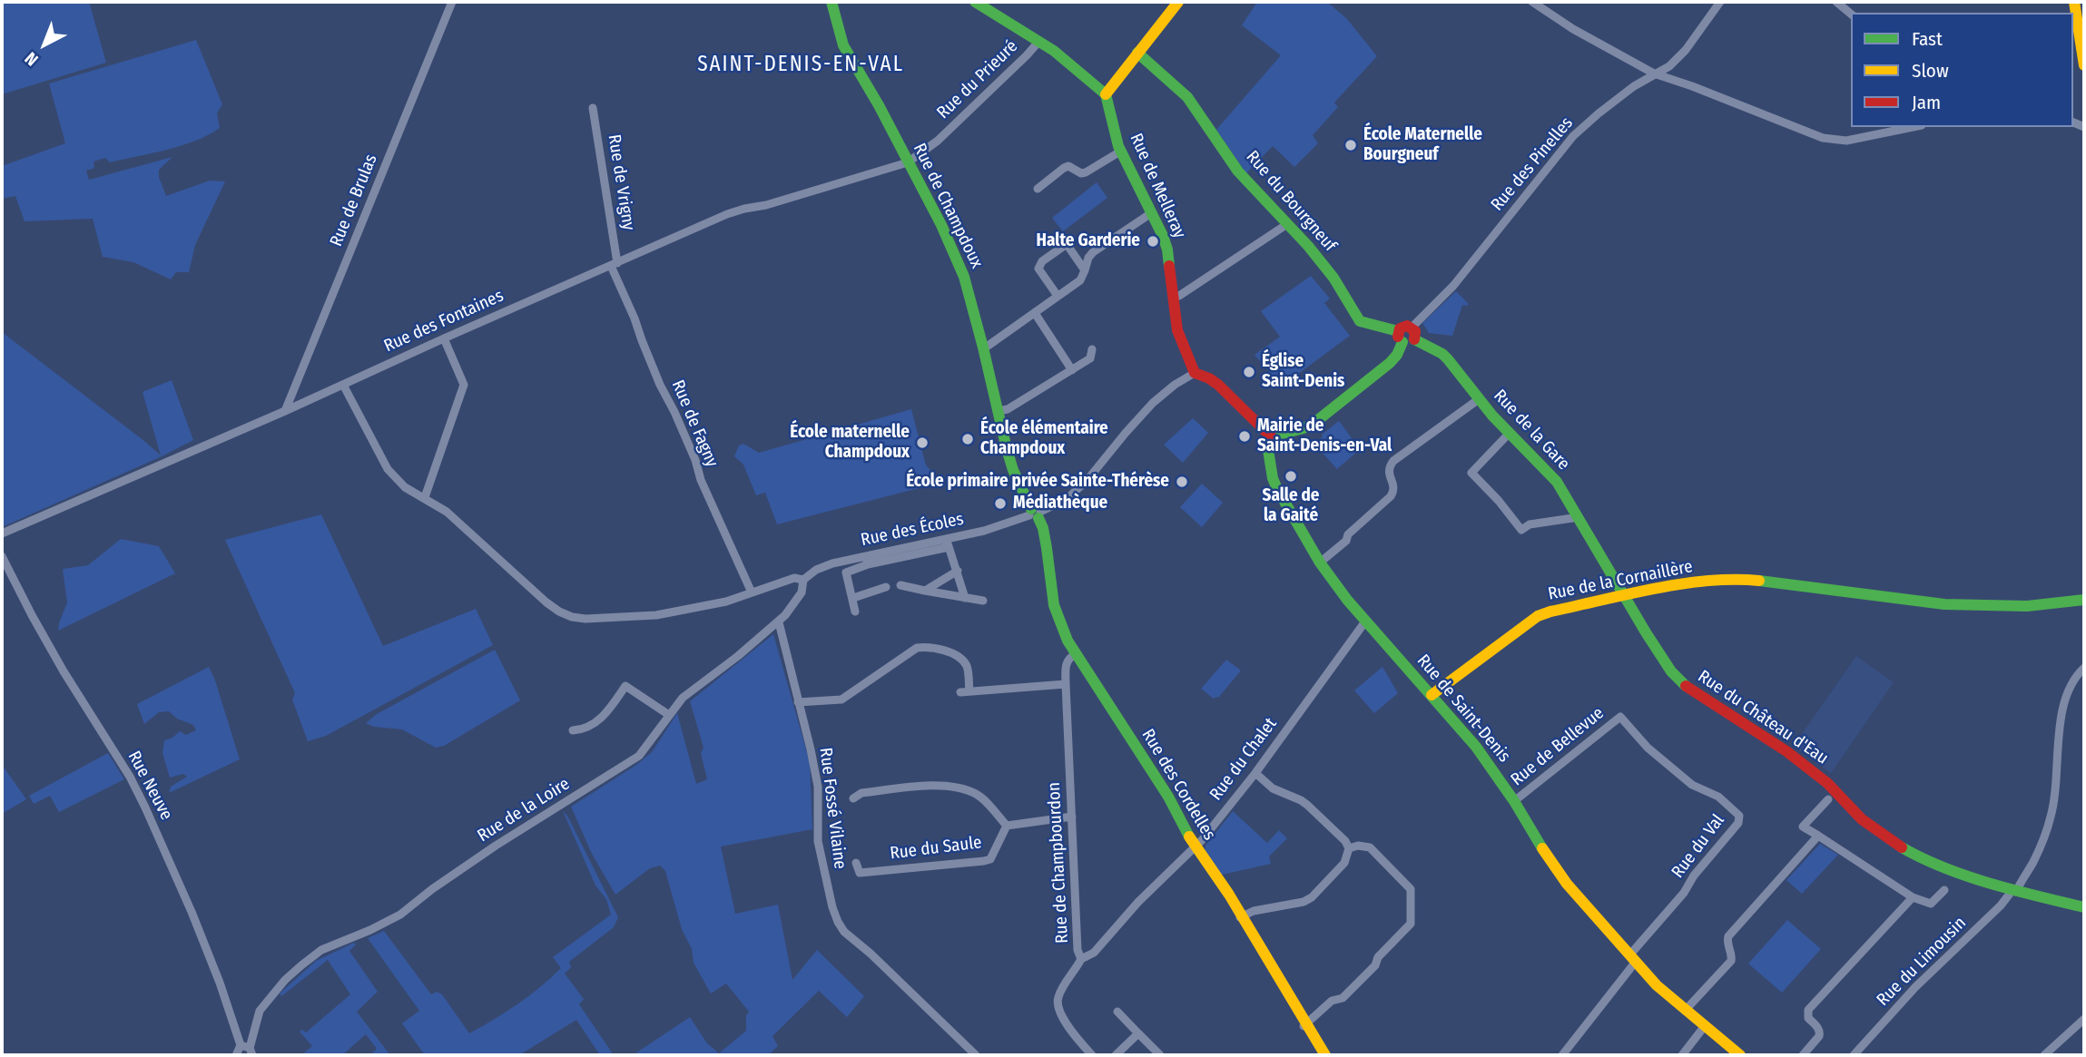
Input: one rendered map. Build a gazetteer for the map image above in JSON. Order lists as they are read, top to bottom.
{
  "streets": {
    "street": [
      "Rue du Prieuré",
      "Rue des Pinelles",
      "Rue de Vrigny",
      "Rue de Melleray",
      "Rue de Brulas",
      "Rue du Bourgneuf",
      "Rue de Champdoux",
      "Rue des Fontaines",
      "Rue de Fagny",
      "Rue de la Gare",
      "Rue des Écoles",
      "Rue de la Cornaillère",
      "Rue de Saint-Denis",
      "Rue du Château d'Eau",
      "Rue de Bellevue",
      "Rue du Chalet",
      "Rue des Cordelles",
      "Rue Neuve",
      "Rue Fossé Vilaine",
      "Rue de la Loire",
      "Rue du Val",
      "Rue du Saule",
      "Rue de Champbourdon",
      "Rue du Limousin"
    ]
  },
  "crossings": [
    ["Rue du Prieuré", "Rue de Champdoux"],
    ["Rue du Prieuré", "Rue des Fontaines"],
    ["Rue des Pinelles", "Rue de la Gare"],
    ["Rue de Vrigny", "Rue des Fontaines"],
    ["Rue de Vrigny", "Rue de Fagny"],
    ["Rue de Melleray", "Rue des Écoles"],
    ["Rue de Brulas", "Rue des Fontaines"],
    ["Rue de Champdoux", "Rue des Fontaines"],
    ["Rue de Champdoux", "Rue des Écoles"],
    ["Rue de Champdoux", "Rue des Cordelles"],
    ["Rue des Fontaines", "Rue de Fagny"],
    ["Rue de la Gare", "Rue de la Cornaillère"],
    ["Rue de la Gare", "Rue du Château d'Eau"],
    ["Rue des Écoles", "Rue des Cordelles"],
    ["Rue des Écoles", "Rue de la Loire"],
    ["Rue de la Cornaillère", "Rue de Saint-Denis"],
    ["Rue de la Cornaillère", "Rue du Château d'Eau"],
    ["Rue de Saint-Denis", "Rue de Bellevue"],
    ["Rue de Saint-Denis", "Rue du Chalet"],
    ["Rue de Saint-Denis", "Rue du Val"],
    ["Rue du Château d'Eau", "Rue du Limousin"],
    ["Rue de Bellevue", "Rue du Val"],
    ["Rue du Chalet", "Rue des Cordelles"],
    ["Rue du Chalet", "Rue de Champbourdon"],
    ["Rue des Cordelles", "Rue de Champbourdon"],
    ["Rue Neuve", "Rue de la Loire"],
    ["Rue Fossé Vilaine", "Rue de la Loire"]
  ],
  "districts": ["SAINT-DENIS-EN-VAL"],
  "places": [
    "École Maternelle Bourgneuf",
    "Halte Garderie",
    "Église Saint-Denis",
    "Mairie de Saint-Denis-en-Val",
    "École élémentaire Champdoux",
    "École maternelle Champdoux",
    "Salle de la Gaité",
    "École primaire privée Sainte-Thérèse",
    "Médiathèque"
  ],
  "legend": ["Fast", "Slow", "Jam"],
  "north": "bottom left"
}
